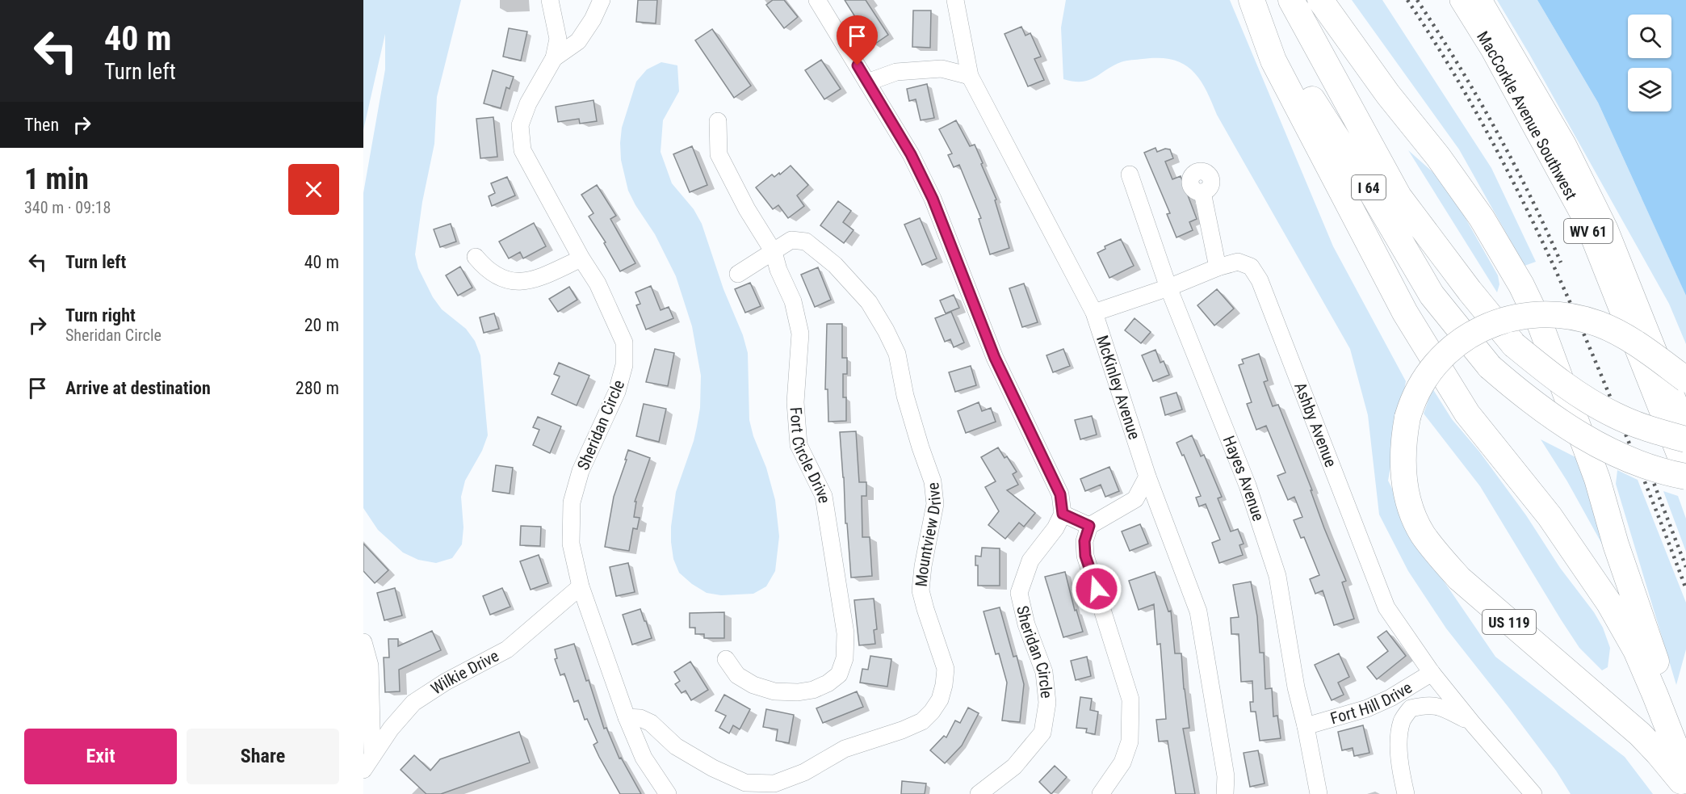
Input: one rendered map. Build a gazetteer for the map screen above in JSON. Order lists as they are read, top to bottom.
{
  "streets": {
    "highway": ["I 64", "US 119"],
    "main road": ["MacCorkle Avenue Southwest", "WV 61"],
    "street": [
      "McKinley Avenue",
      "Sheridan Circle",
      "Ashby Avenue",
      "Fort Circle Drive",
      "Hayes Avenue",
      "Mountview Drive",
      "Wilkie Drive",
      "Fort Hill Drive"
    ]
  },
  "crossings": [
    ["MacCorkle Avenue Southwest", "I 64"],
    ["McKinley Avenue", "Ashby Avenue"],
    ["Sheridan Circle", "Mountview Drive"],
    ["Sheridan Circle", "Wilkie Drive"],
    ["Ashby Avenue", "Hayes Avenue"],
    ["Ashby Avenue", "Fort Hill Drive"],
    ["Fort Circle Drive", "Mountview Drive"],
    ["Hayes Avenue", "Fort Hill Drive"]
  ],
  "page": {
    "turn": ["40 m", "Turn left"],
    "then": "Then",
    "heading": ["1 min", "340 m · 09:18"],
    "list": [
      {
        "name": "Turn left",
        "value": "40 m"
      },
      {
        "name": "Turn right",
        "note": "Sheridan Circle",
        "value": "20 m"
      },
      {
        "name": "Arrive at destination",
        "value": "280 m"
      }
    ],
    "buttons": ["Exit", "Share"]
  }
}
